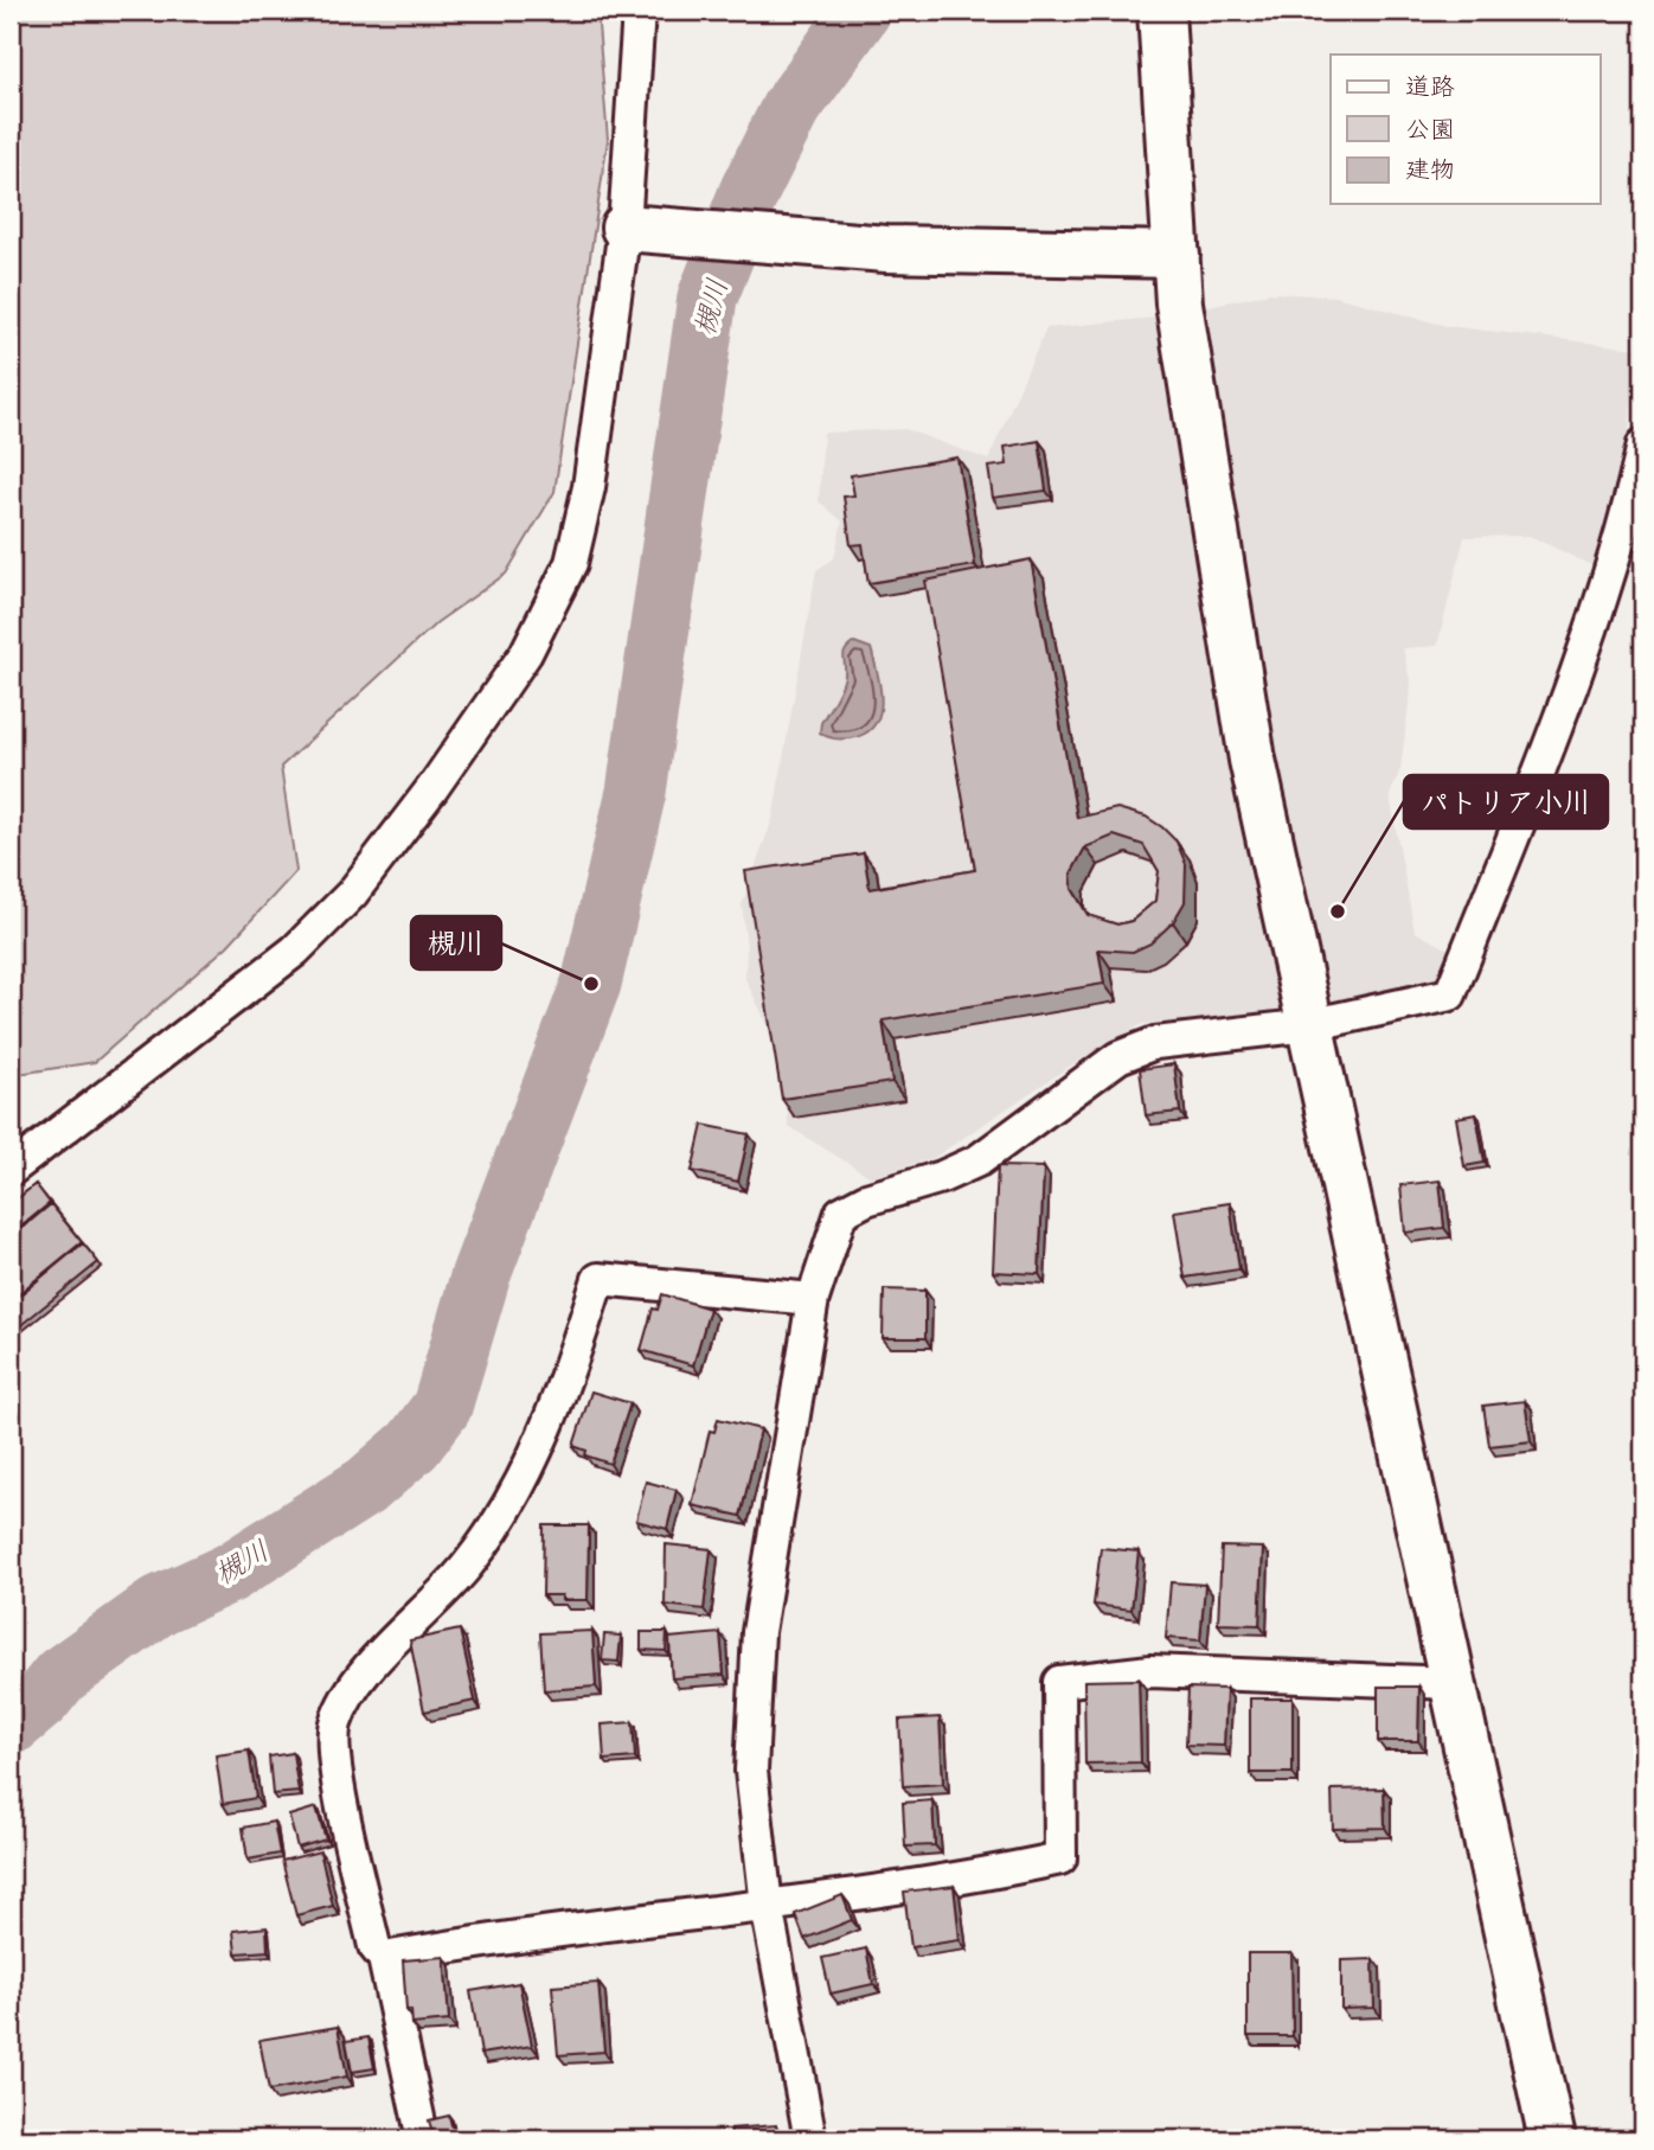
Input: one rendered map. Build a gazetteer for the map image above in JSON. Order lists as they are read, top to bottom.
{
  "water": ["槻川"],
  "places": ["パトリア小川", "槻川"],
  "legend": ["道路", "公園", "建物"]
}
